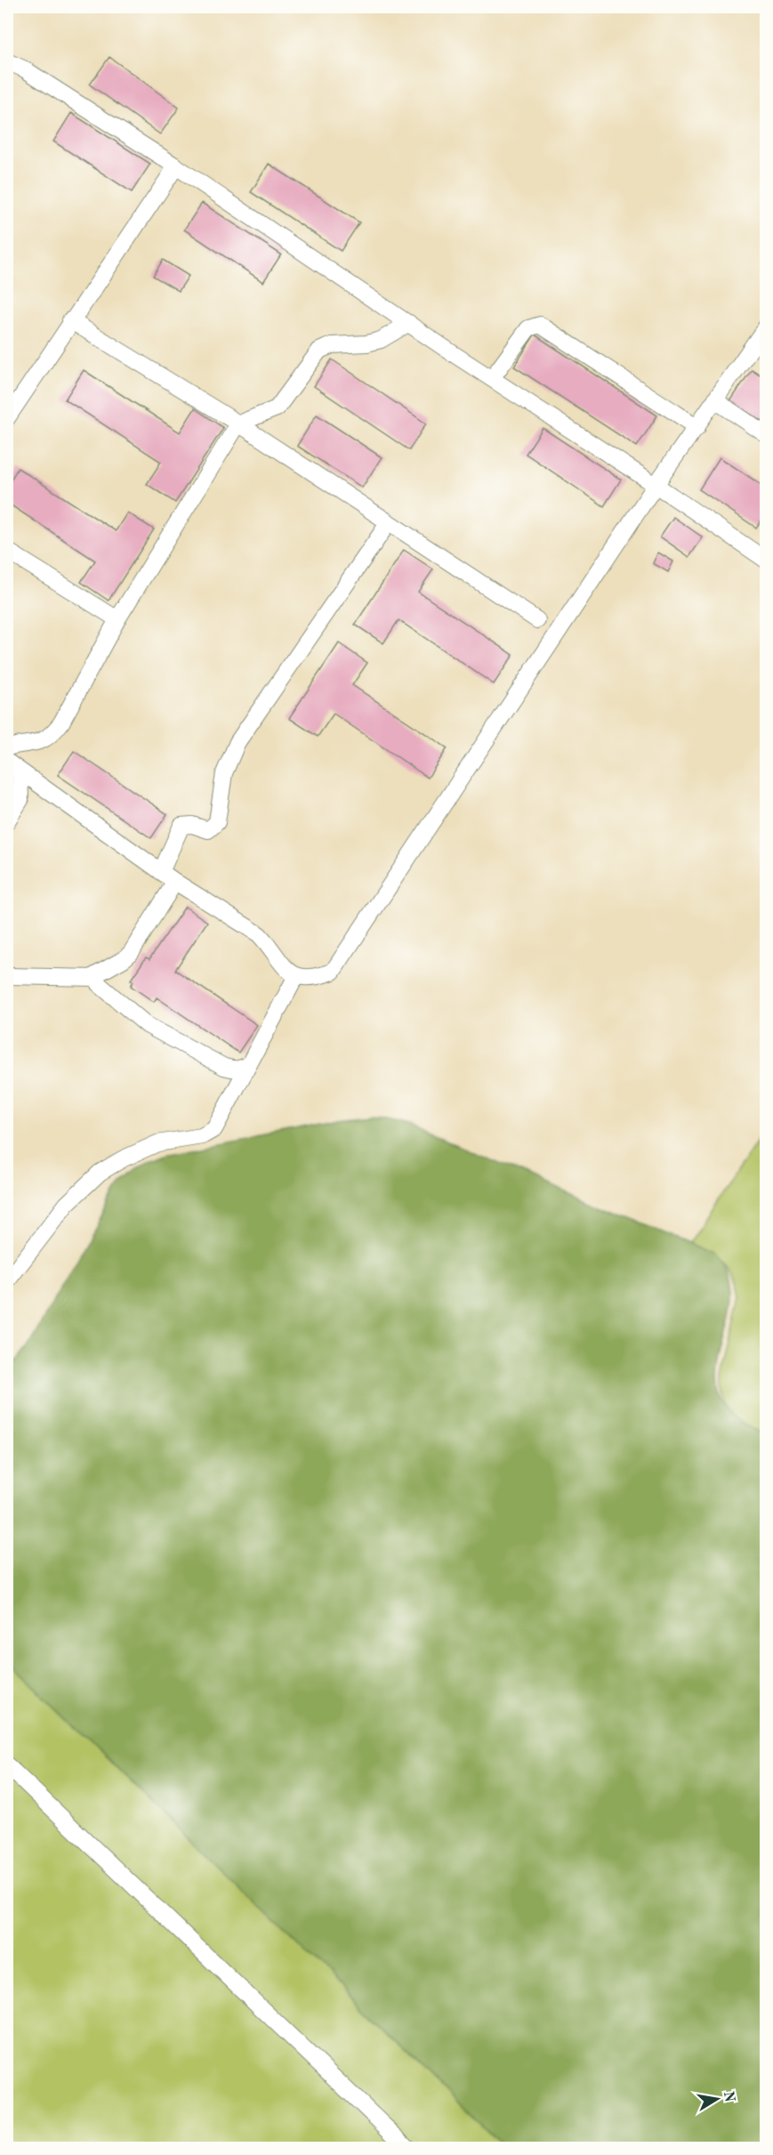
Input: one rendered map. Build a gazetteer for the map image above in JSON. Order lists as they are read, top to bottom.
{
  "north": "right"
}
